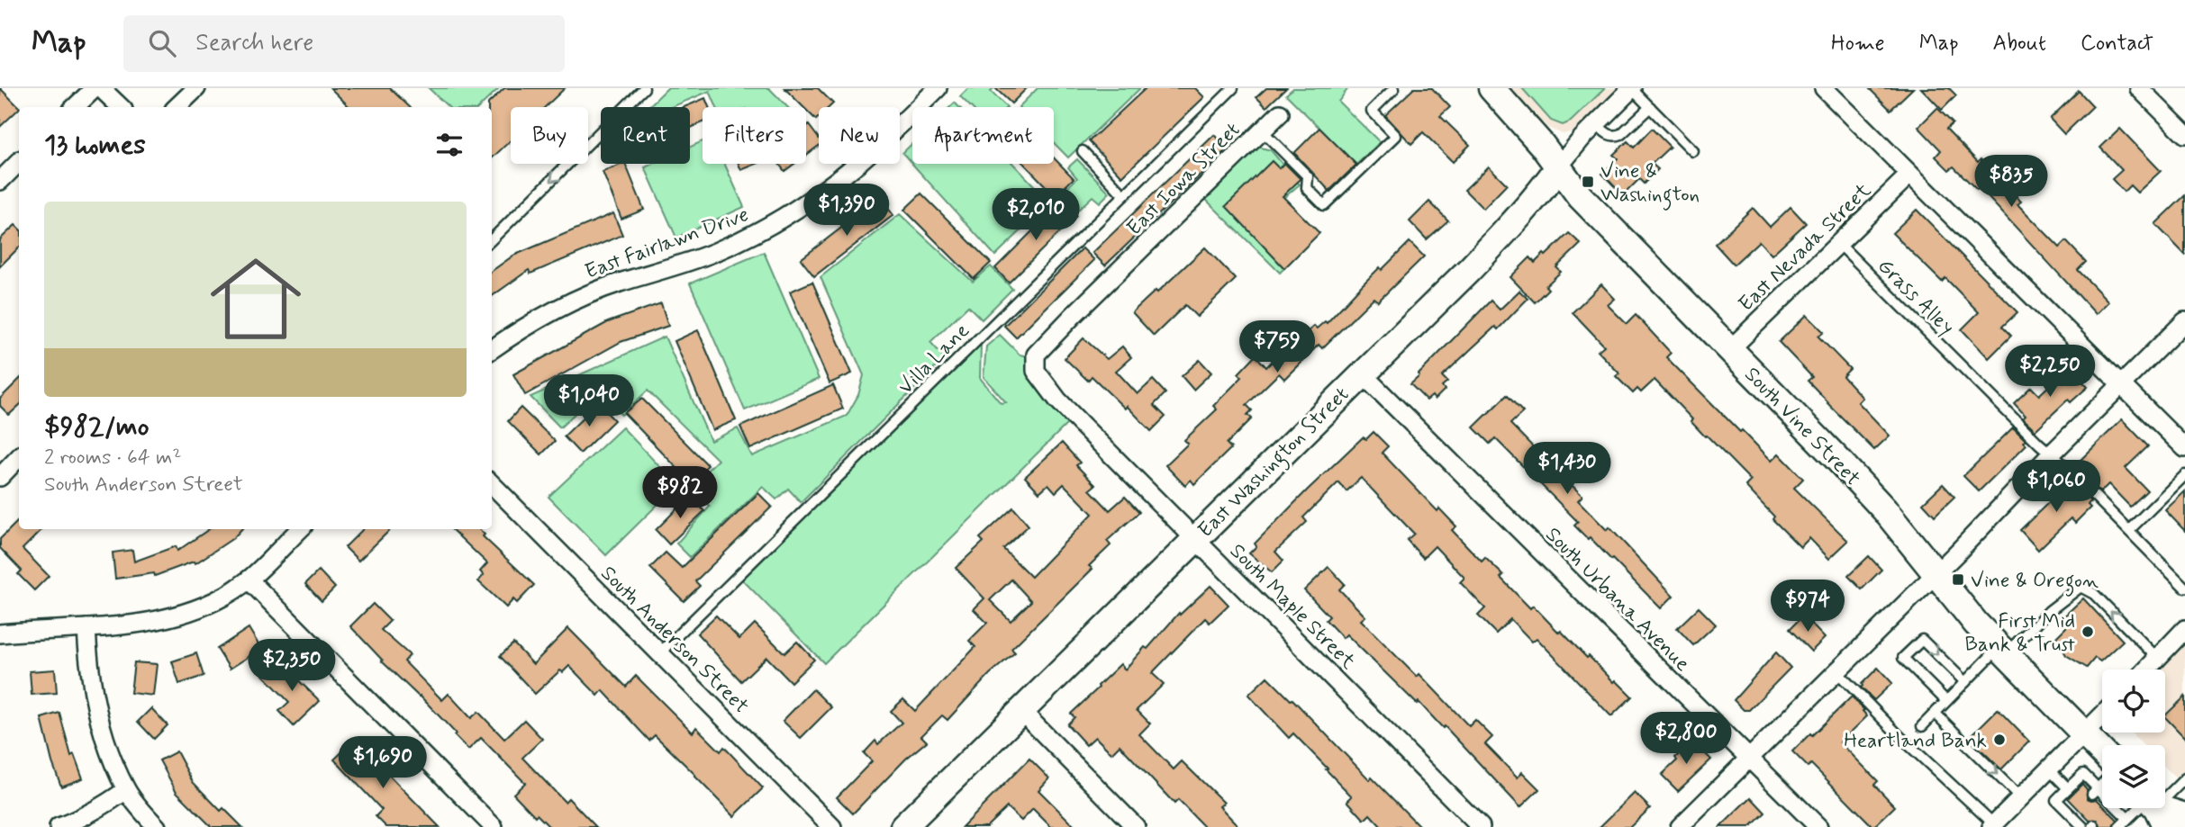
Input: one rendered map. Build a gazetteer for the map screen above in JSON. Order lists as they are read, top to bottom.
{
  "streets": {
    "main road": ["South Vine Street", "East Washington Street"],
    "street": [
      "East Iowa Street",
      "East Fairlawn Drive",
      "East Nevada Street",
      "South Urbana Avenue",
      "South Maple Street",
      "South Anderson Street"
    ],
    "lane": ["Grass Alley", "Villa Lane"]
  },
  "crossings": [
    ["East Iowa Street", "South Maple Street"],
    ["East Nevada Street", "Grass Alley"],
    ["East Nevada Street", "South Vine Street"],
    ["Villa Lane", "South Anderson Street"],
    ["South Vine Street", "East Washington Street"],
    ["East Washington Street", "South Urbana Avenue"],
    ["East Washington Street", "South Maple Street"]
  ],
  "places": {
    "transit": ["Vine & Washington", "Vine & Oregon"],
    "other": ["First Mid Bank & Trust", "Heartland Bank"]
  },
  "page": {
    "header": "Map",
    "search": "Search here",
    "nav": [
      "Home",
      "Map",
      "About",
      "Contact"
    ],
    "chip": [
      "Buy",
      "Rent",
      "Filters",
      "New",
      "Apartment"
    ],
    "heading": "13 homes",
    "price": [
      "$835",
      "$1,390",
      "$2,010",
      "$759",
      "$2,250",
      "$1,040",
      "$1,430",
      "$1,060",
      "$982",
      "$974",
      "$2,350",
      "$2,800",
      "$1,690"
    ],
    "list": [
      {
        "name": "$982/mo",
        "note": "2 rooms · 64 m² · South Anderson Street"
      }
    ]
  }
}
